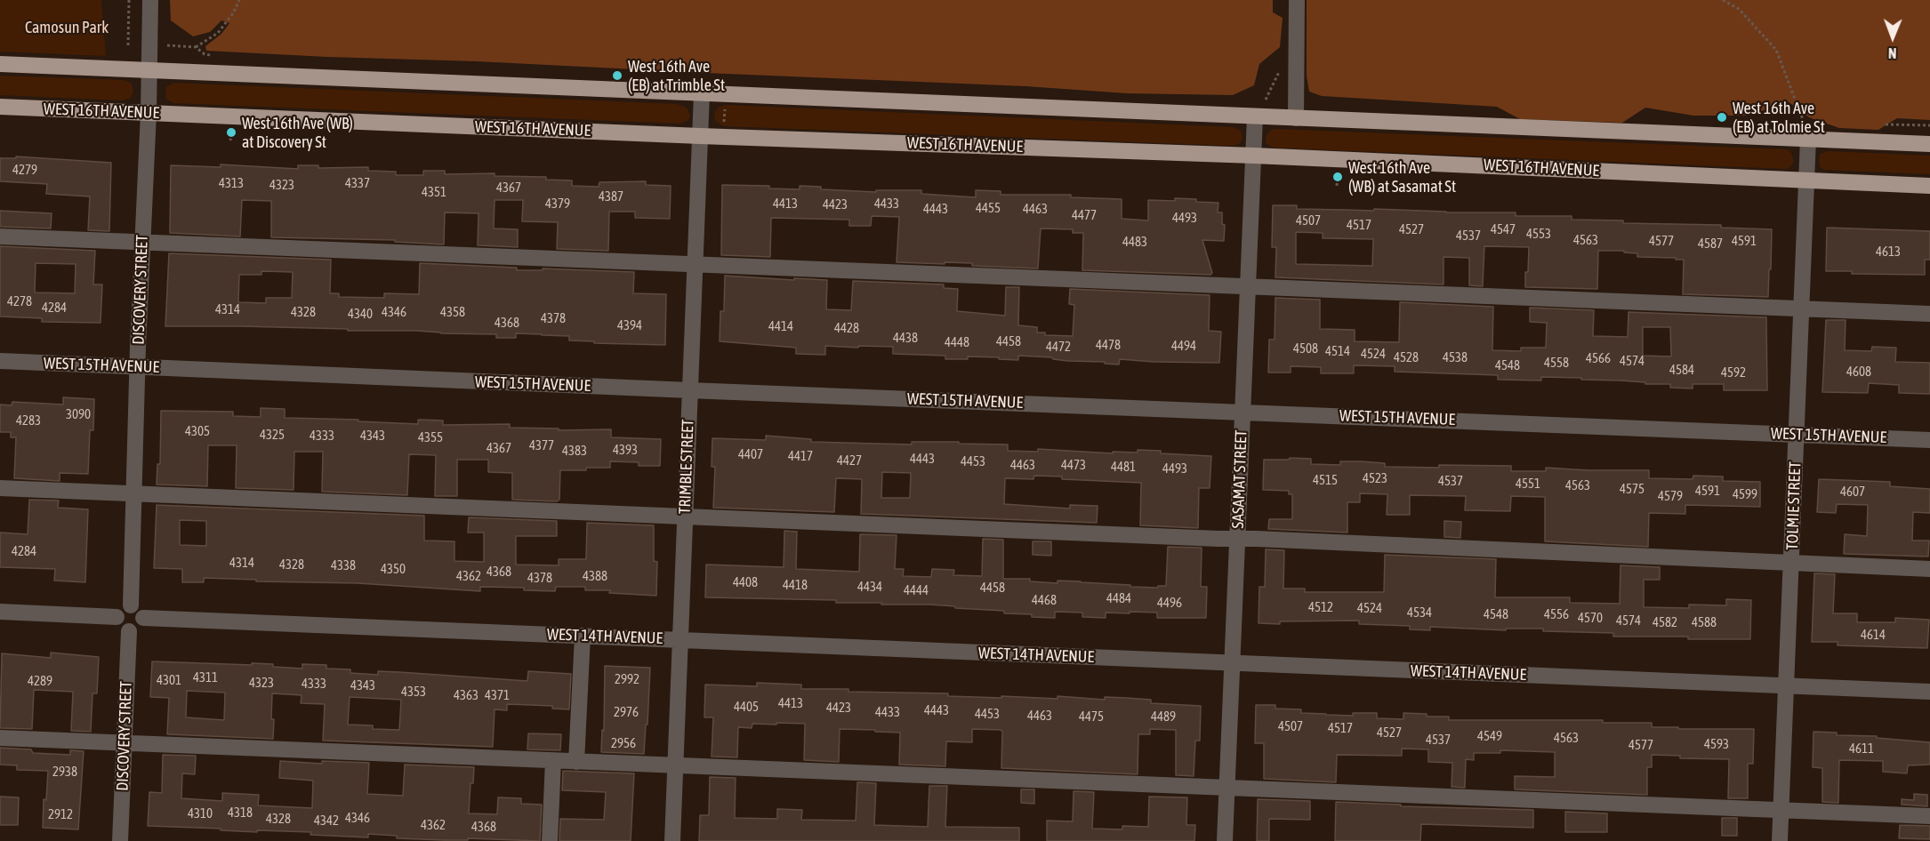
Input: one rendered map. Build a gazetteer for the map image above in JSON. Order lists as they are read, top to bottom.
{
  "streets": {
    "main road": ["WEST 16TH AVENUE"],
    "street": [
      "DISCOVERY STREET",
      "WEST 15TH AVENUE",
      "TRIMBLE STREET",
      "SASAMAT STREET",
      "TOLMIE STREET",
      "WEST 14TH AVENUE"
    ]
  },
  "crossings": [
    ["WEST 16TH AVENUE", "DISCOVERY STREET"],
    ["WEST 16TH AVENUE", "TRIMBLE STREET"],
    ["WEST 16TH AVENUE", "SASAMAT STREET"],
    ["WEST 16TH AVENUE", "TOLMIE STREET"],
    ["DISCOVERY STREET", "WEST 15TH AVENUE"],
    ["DISCOVERY STREET", "WEST 14TH AVENUE"],
    ["WEST 15TH AVENUE", "TRIMBLE STREET"],
    ["WEST 15TH AVENUE", "SASAMAT STREET"],
    ["WEST 15TH AVENUE", "TOLMIE STREET"],
    ["TRIMBLE STREET", "WEST 14TH AVENUE"],
    ["SASAMAT STREET", "WEST 14TH AVENUE"],
    ["TOLMIE STREET", "WEST 14TH AVENUE"]
  ],
  "parks": ["Camosun Park"],
  "places": [
    "West 16th Ave (EB) at Trimble St",
    "West 16th Ave (EB) at Tolmie St",
    "West 16th Ave (WB) at Discovery St",
    "West 16th Ave (WB) at Sasamat St"
  ],
  "house_numbers": [
    "4279",
    "4313",
    "4337",
    "4323",
    "4367",
    "4351",
    "4387",
    "4379",
    "4413",
    "4433",
    "4423",
    "4455",
    "4443",
    "4463",
    "4477",
    "4493",
    "4507",
    "4517",
    "4527",
    "4547",
    "4553",
    "4537",
    "4563",
    "4577",
    "4591",
    "4483",
    "4587",
    "4613",
    "4278",
    "4284",
    "4314",
    "4328",
    "4346",
    "4358",
    "4340",
    "4378",
    "4368",
    "4394",
    "4414",
    "4428",
    "4438",
    "4458",
    "4448",
    "4478",
    "4494",
    "4472",
    "4508",
    "4514",
    "4524",
    "4528",
    "4538",
    "4566",
    "4574",
    "4558",
    "4548",
    "4584",
    "4608",
    "4592",
    "3090",
    "4283",
    "4305",
    "4325",
    "4333",
    "4343",
    "4355",
    "4377",
    "4367",
    "4393",
    "4383",
    "4407",
    "4417",
    "4443",
    "4427",
    "4453",
    "4463",
    "4473",
    "4481",
    "4493",
    "4523",
    "4515",
    "4537",
    "4551",
    "4563",
    "4575",
    "4591",
    "4607",
    "4599",
    "4579",
    "4284",
    "4314",
    "4328",
    "4338",
    "4350",
    "4368",
    "4362",
    "4388",
    "4378",
    "4408",
    "4418",
    "4434",
    "4458",
    "4444",
    "4484",
    "4468",
    "4496",
    "4512",
    "4524",
    "4534",
    "4548",
    "4556",
    "4570",
    "4574",
    "4582",
    "4588",
    "4614",
    "4311",
    "2992",
    "4301",
    "4289",
    "4323",
    "4333",
    "4343",
    "4353",
    "4363",
    "4371",
    "4413",
    "4405",
    "4423",
    "4443",
    "2976",
    "4433",
    "4453",
    "4463",
    "4475",
    "4489",
    "4507",
    "4517",
    "4527",
    "4549",
    "4563",
    "4537",
    "2956",
    "4593",
    "4577",
    "4611",
    "2938",
    "4318",
    "4310",
    "2912",
    "4346",
    "4328",
    "4342",
    "4362",
    "4368"
  ],
  "north": "bottom"
}
